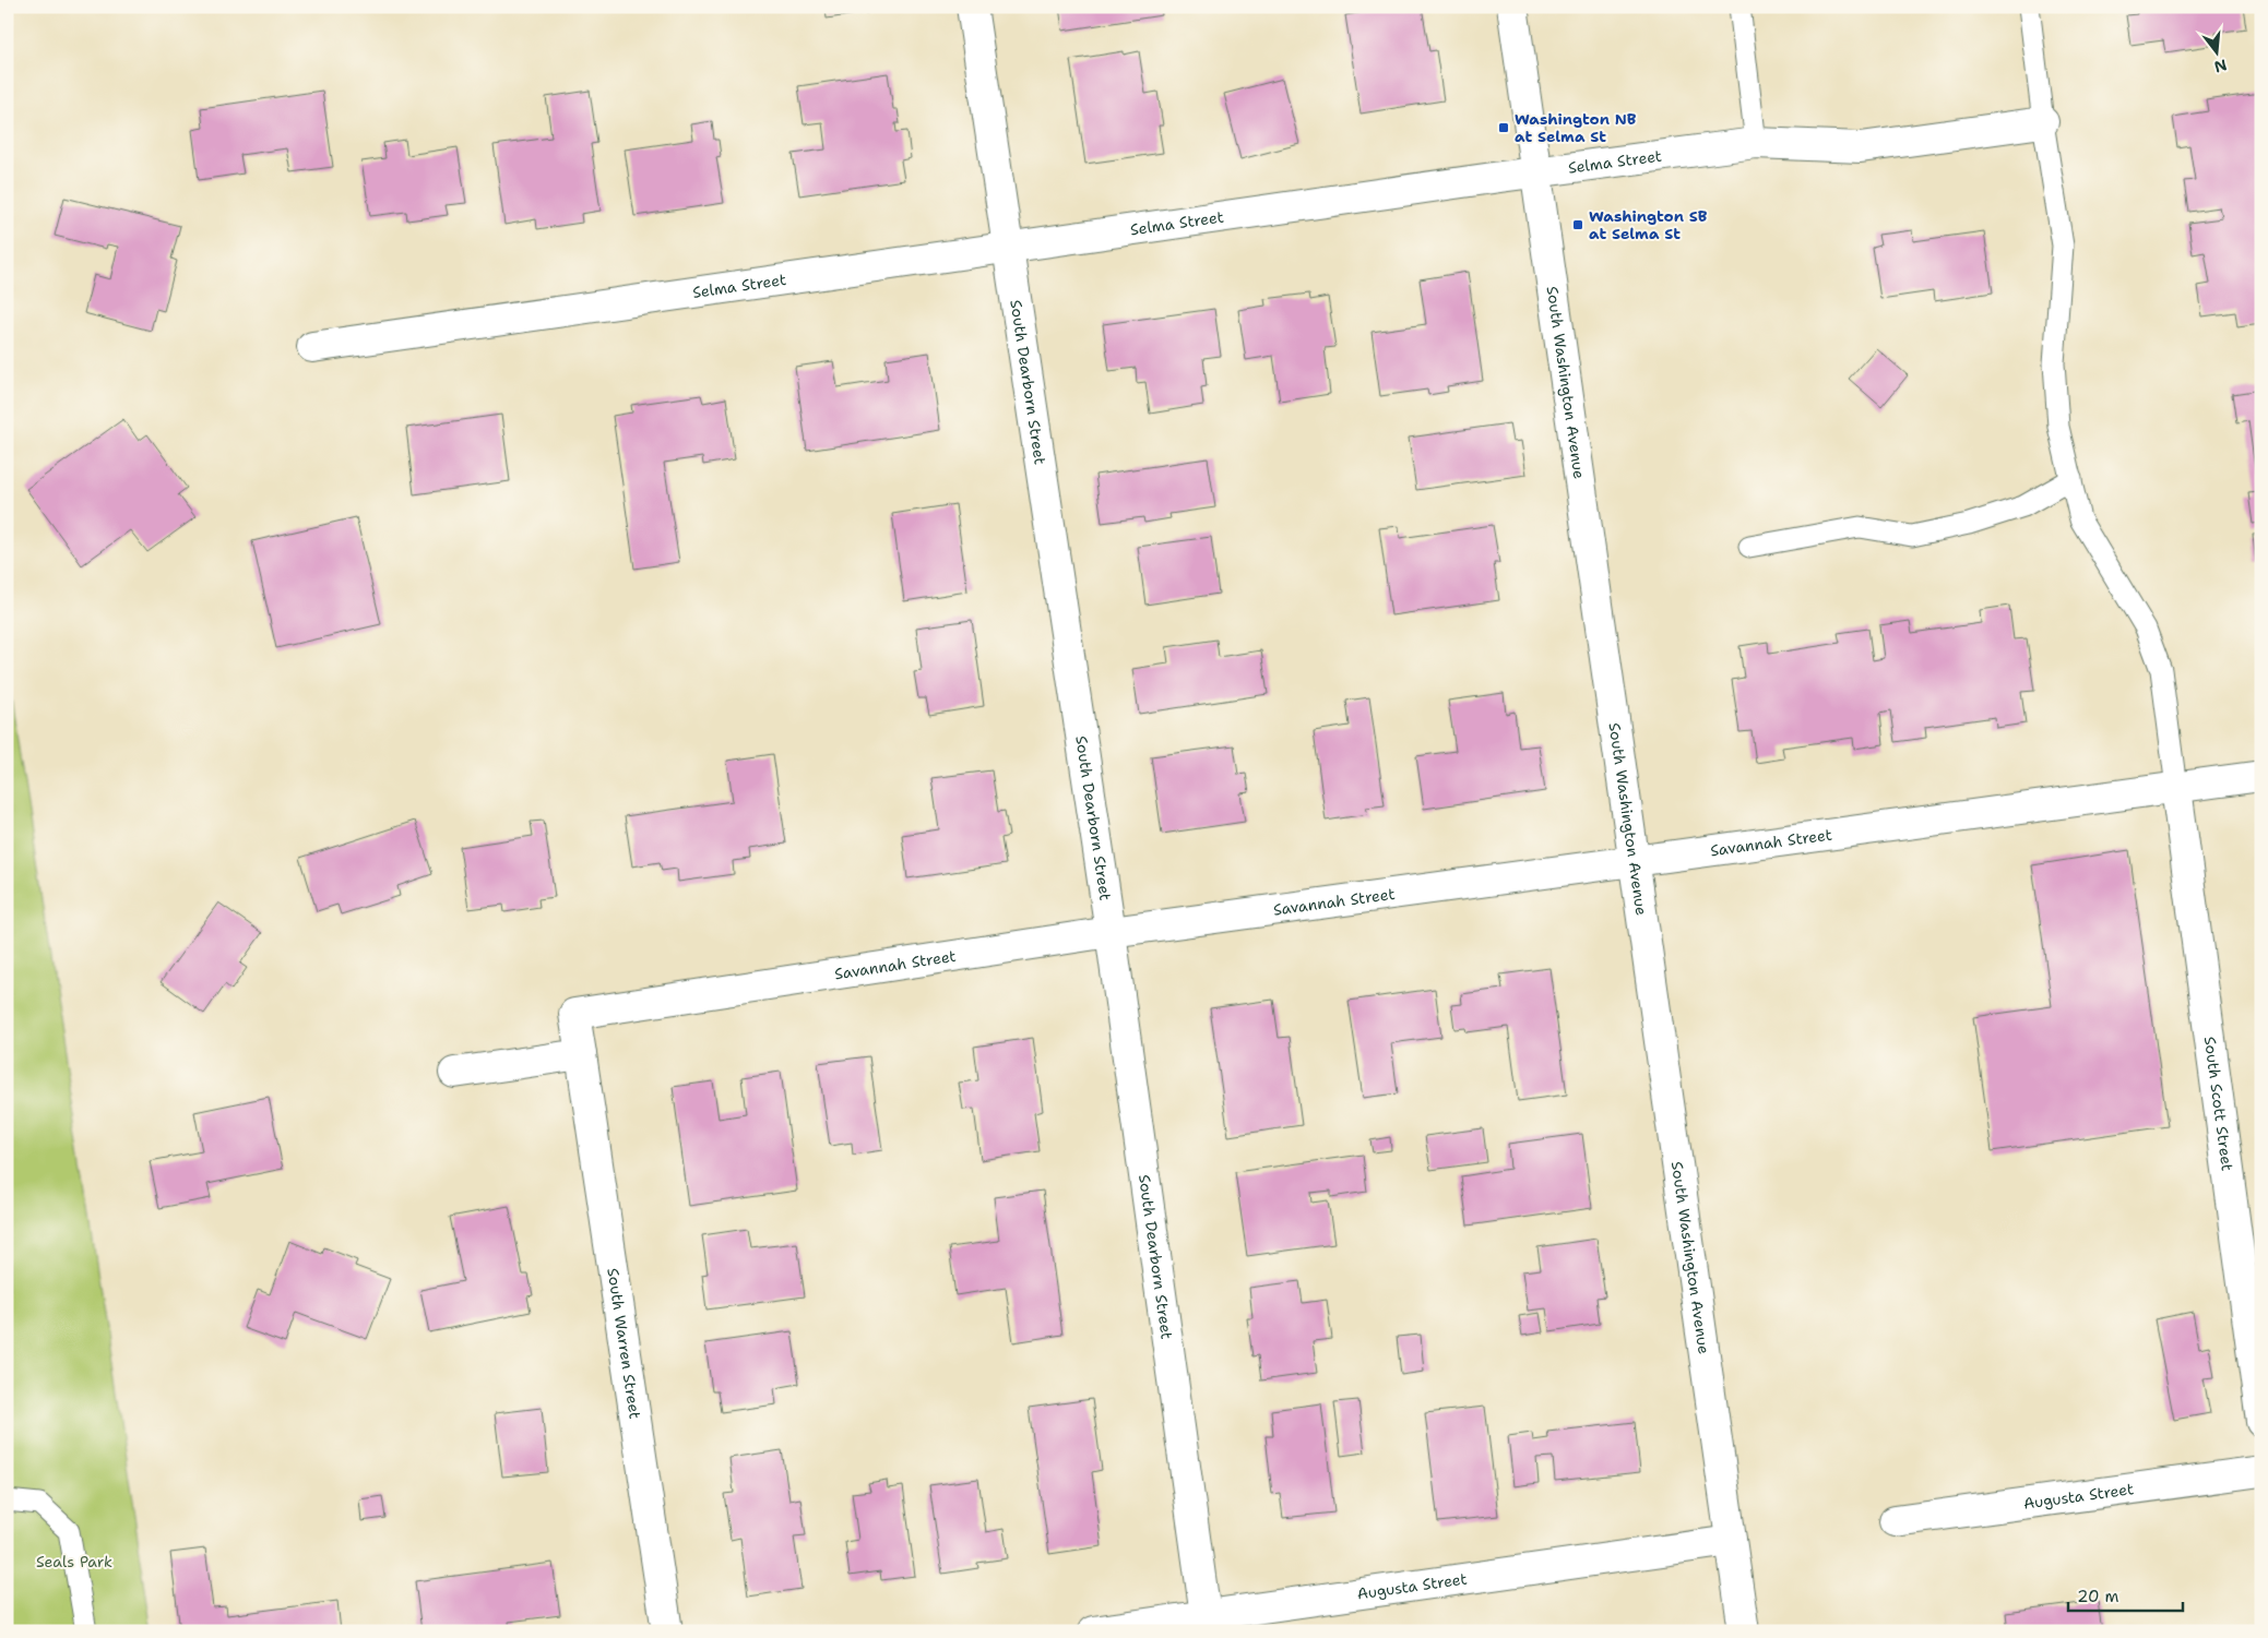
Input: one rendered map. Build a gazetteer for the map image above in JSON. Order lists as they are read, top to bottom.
{
  "streets": {
    "street": [
      "Selma Street",
      "South Dearborn Street",
      "South Washington Avenue",
      "Savannah Street",
      "South Scott Street",
      "South Warren Street",
      "Augusta Street"
    ]
  },
  "crossings": [
    ["Selma Street", "South Dearborn Street"],
    ["Selma Street", "South Washington Avenue"],
    ["South Dearborn Street", "Savannah Street"],
    ["South Dearborn Street", "Augusta Street"],
    ["South Washington Avenue", "Savannah Street"],
    ["South Washington Avenue", "Augusta Street"],
    ["Savannah Street", "South Scott Street"],
    ["Savannah Street", "South Warren Street"]
  ],
  "parks": ["Seals Park"],
  "places": {
    "transit": ["Washington NB at Selma St", "Washington SB at Selma St"]
  },
  "scale_bar": "20 m",
  "north": "bottom"
}
